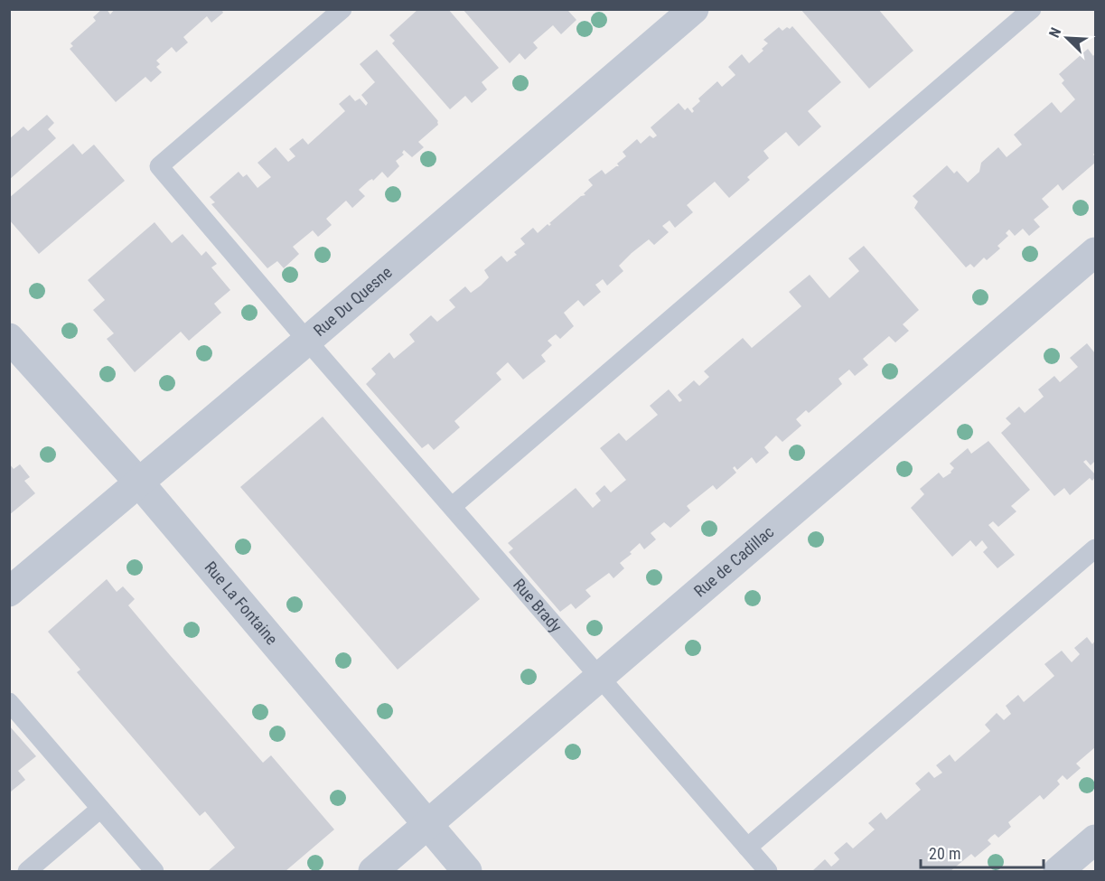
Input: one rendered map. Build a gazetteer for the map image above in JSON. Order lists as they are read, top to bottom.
{
  "streets": {
    "street": ["Rue Du Quesne", "Rue de Cadillac", "Rue La Fontaine"],
    "lane": ["Rue Brady"]
  },
  "crossings": [
    ["Rue Du Quesne", "Rue La Fontaine"],
    ["Rue Du Quesne", "Rue Brady"],
    ["Rue de Cadillac", "Rue La Fontaine"],
    ["Rue de Cadillac", "Rue Brady"]
  ],
  "scale_bar": "20 m",
  "north": "top left"
}
